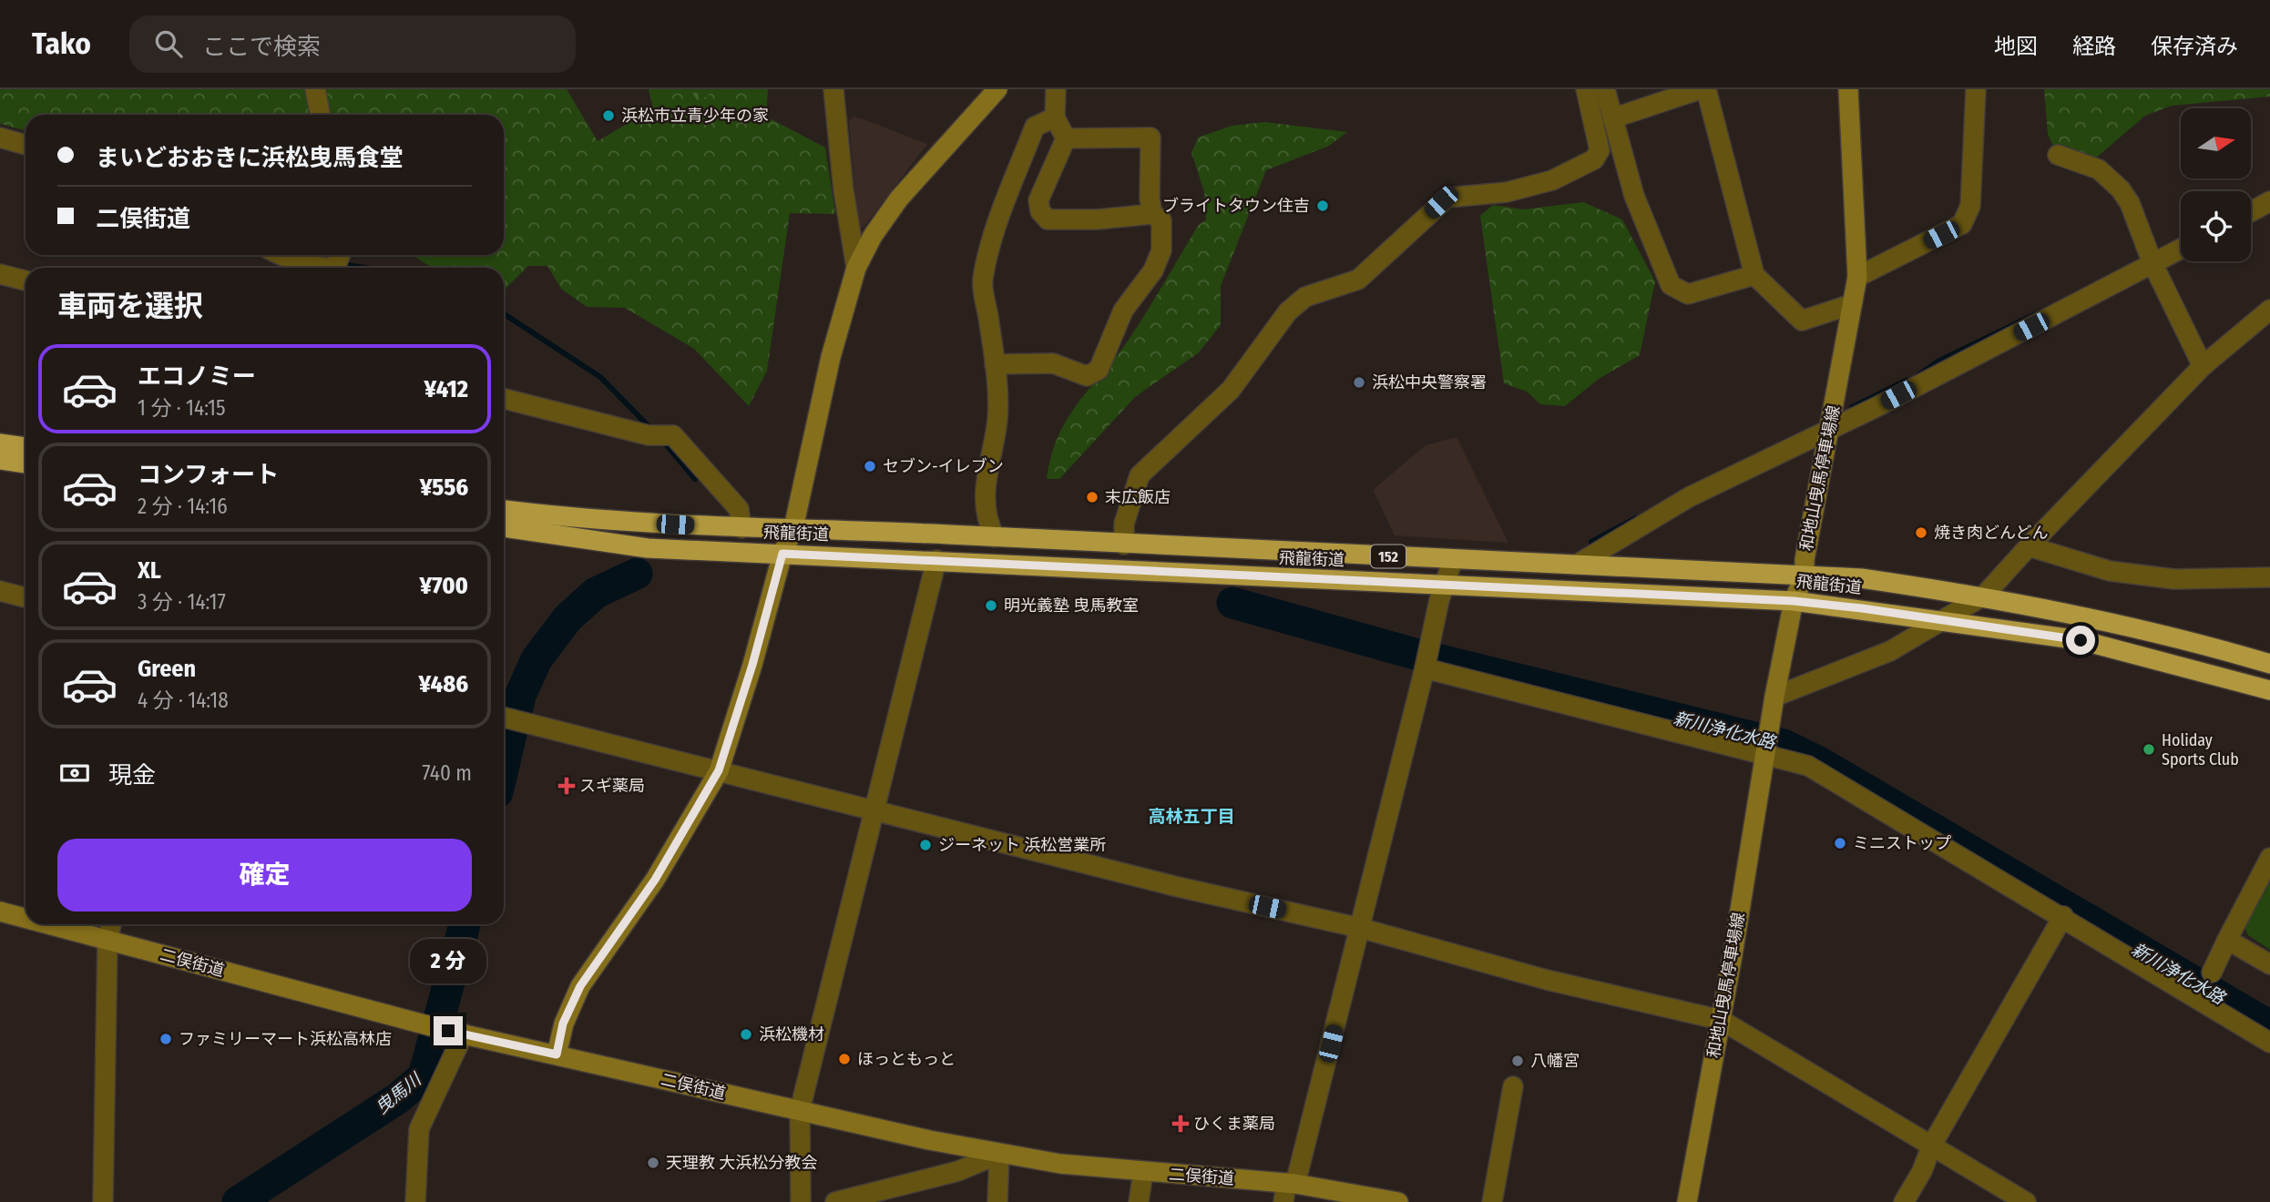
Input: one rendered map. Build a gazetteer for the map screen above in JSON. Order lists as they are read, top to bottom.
{
  "streets": {
    "highway": ["飛龍街道", "152"],
    "street": ["和地山曳馬停車場線", "二俣街道"]
  },
  "crossings": [
    ["和地山曳馬停車場線", "飛龍街道"]
  ],
  "districts": ["高林五丁目"],
  "water": ["新川浄化水路", "曳馬川"],
  "places": {
    "other": [
      "浜松市立青少年の家",
      "ブライトタウン住吉",
      "浜松中央警察署",
      "セブン-イレブン",
      "末広飯店",
      "焼き肉どんどん",
      "明光義塾 曳馬教室",
      "Holiday Sports Club",
      "ミニストップ",
      "ジーネット 浜松営業所",
      "浜松機材",
      "ファミリーマート浜松高林店",
      "ほっともっと",
      "八幡宮",
      "天理教 大浜松分教会"
    ],
    "health": ["スギ薬局", "ひくま薬局"]
  },
  "north": "right",
  "page": {
    "header": "Tako",
    "search": "ここで検索",
    "nav": ["地図", "経路", "保存済み"],
    "banner": ["まいどおおきに浜松曳馬食堂", "二俣街道"],
    "heading": "車両を選択",
    "list": [
      {
        "name": "エコノミー",
        "note": "1 分 · 14:15",
        "value": "¥412"
      },
      {
        "name": "コンフォート",
        "note": "2 分 · 14:16",
        "value": "¥556"
      },
      {
        "name": "XL",
        "note": "3 分 · 14:17",
        "value": "¥700"
      },
      {
        "name": "Green",
        "note": "4 分 · 14:18",
        "value": "¥486"
      }
    ],
    "pay": ["現金", "740 m"],
    "buttons": "確定",
    "bubble": "2 分"
  }
}
